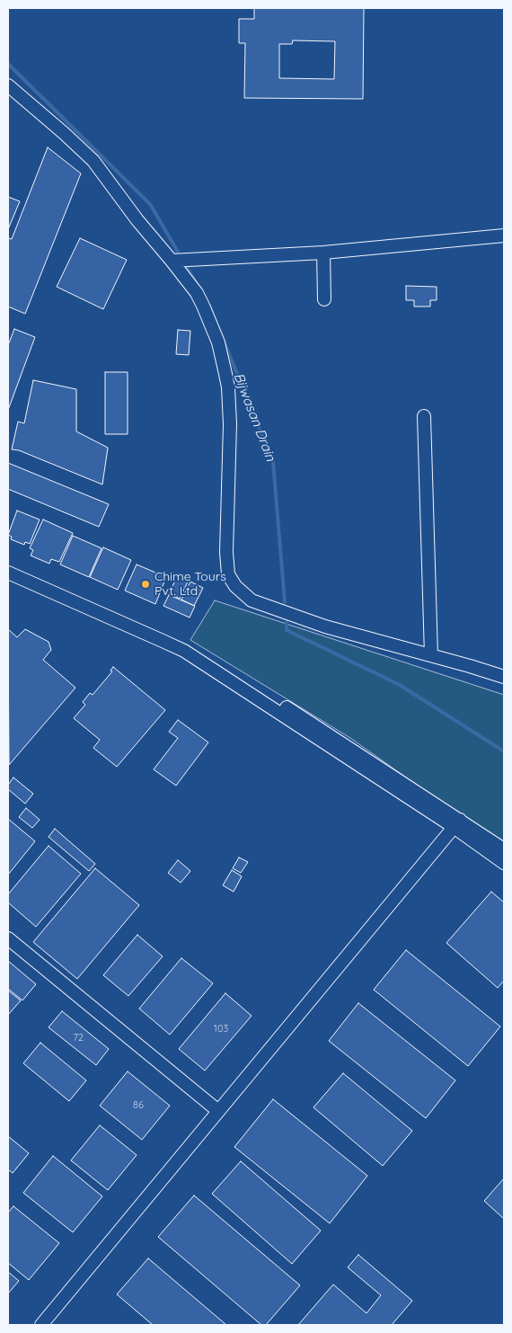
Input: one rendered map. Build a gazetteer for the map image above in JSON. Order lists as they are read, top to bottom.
{
  "water": ["Bijwasan Drain"],
  "places": ["Chime Tours Pvt. Ltd"],
  "house_numbers": ["103", "72", "86"]
}
